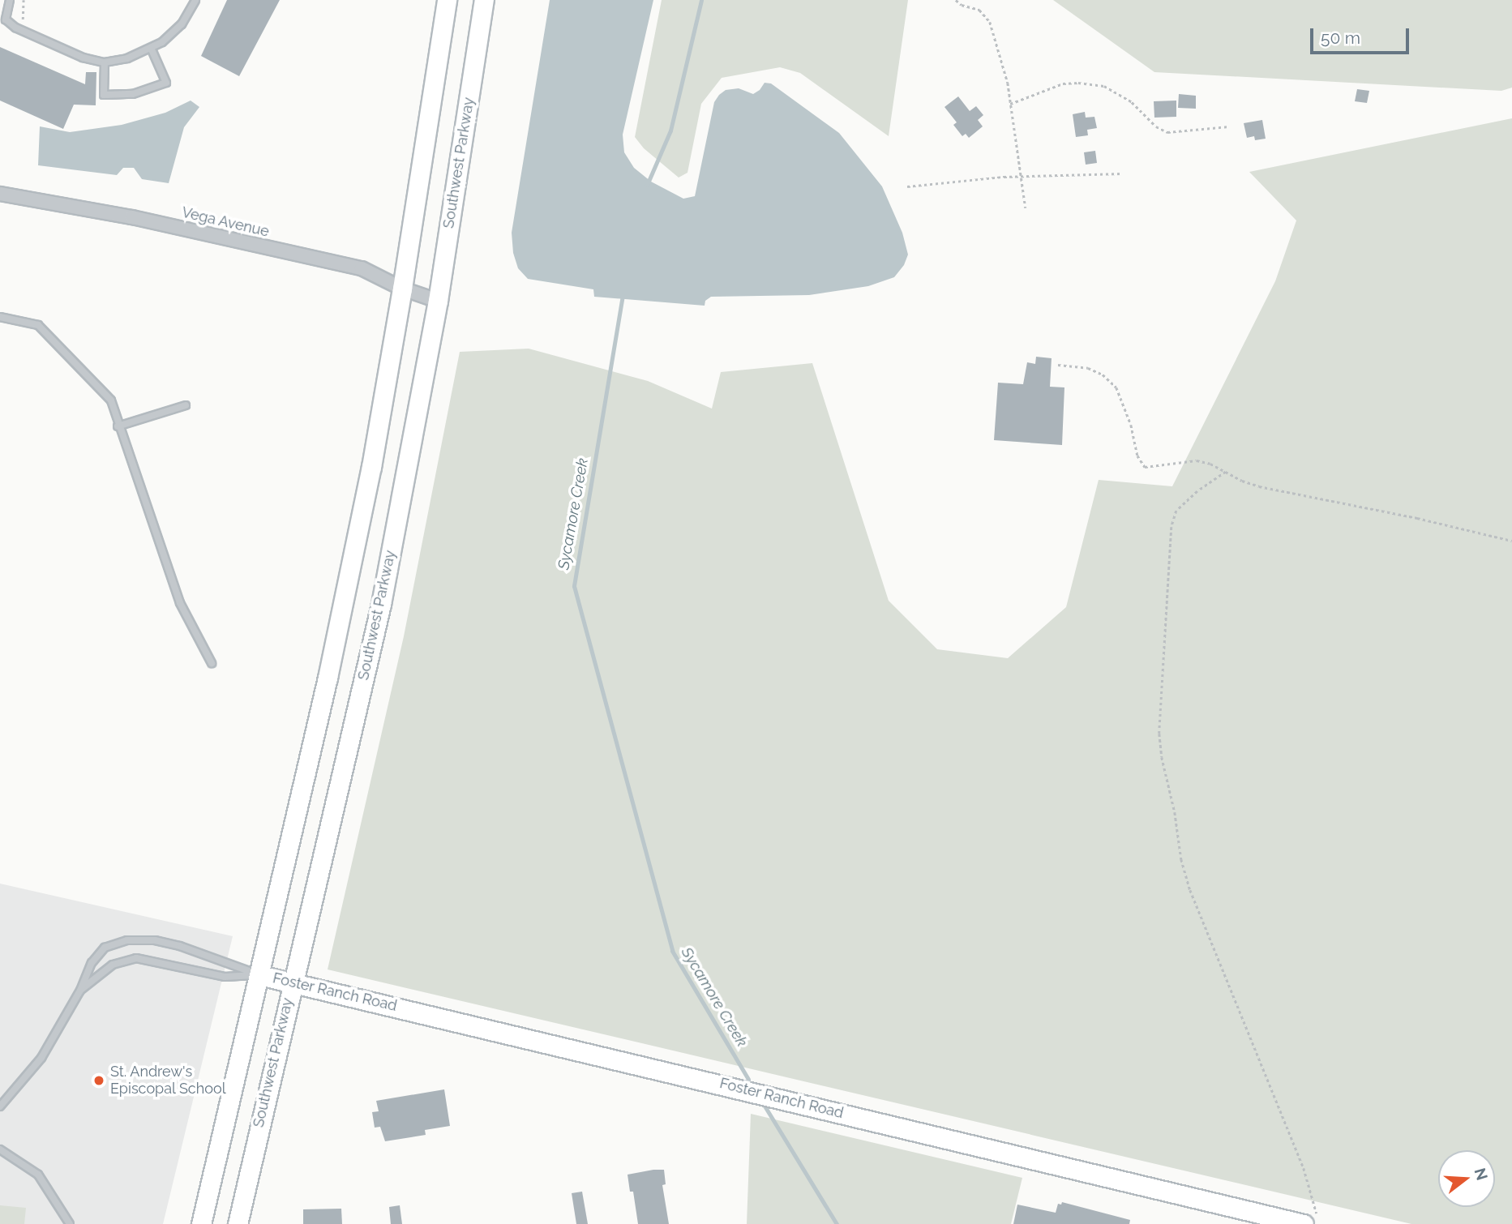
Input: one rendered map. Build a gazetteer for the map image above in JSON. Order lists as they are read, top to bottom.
{
  "streets": {
    "main road": ["Southwest Parkway", "Foster Ranch Road"],
    "street": ["Vega Avenue"]
  },
  "crossings": [
    ["Southwest Parkway", "Vega Avenue"],
    ["Southwest Parkway", "Foster Ranch Road"]
  ],
  "water": ["Sycamore Creek"],
  "places": ["St. Andrew's Episcopal School"],
  "scale_bar": "50 m",
  "north": "right"
}
